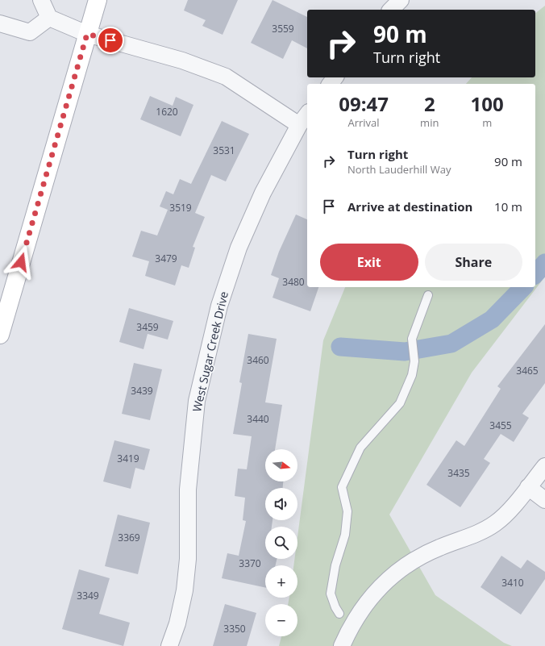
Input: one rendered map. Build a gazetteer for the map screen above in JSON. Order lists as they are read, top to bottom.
{
  "streets": {
    "street": ["West Sugar Creek Drive"]
  },
  "house_numbers": [
    "3559",
    "1620",
    "3531",
    "3519",
    "3479",
    "3480",
    "3459",
    "3460",
    "3465",
    "3439",
    "3440",
    "3455",
    "3419",
    "3435",
    "3369",
    "3370",
    "3410",
    "3349",
    "3350"
  ],
  "north": "right",
  "page": {
    "turn": ["90 m", "Turn right"],
    "eta": [
      "09:47",
      "Arrival",
      "2",
      "min",
      "100",
      "m"
    ],
    "list": [
      {
        "name": "Turn right",
        "note": "North Lauderhill Way",
        "value": "90 m"
      },
      {
        "name": "Arrive at destination",
        "value": "10 m"
      }
    ],
    "buttons": ["Exit", "Share"],
    "map_buttons": ["+", "−"]
  }
}
